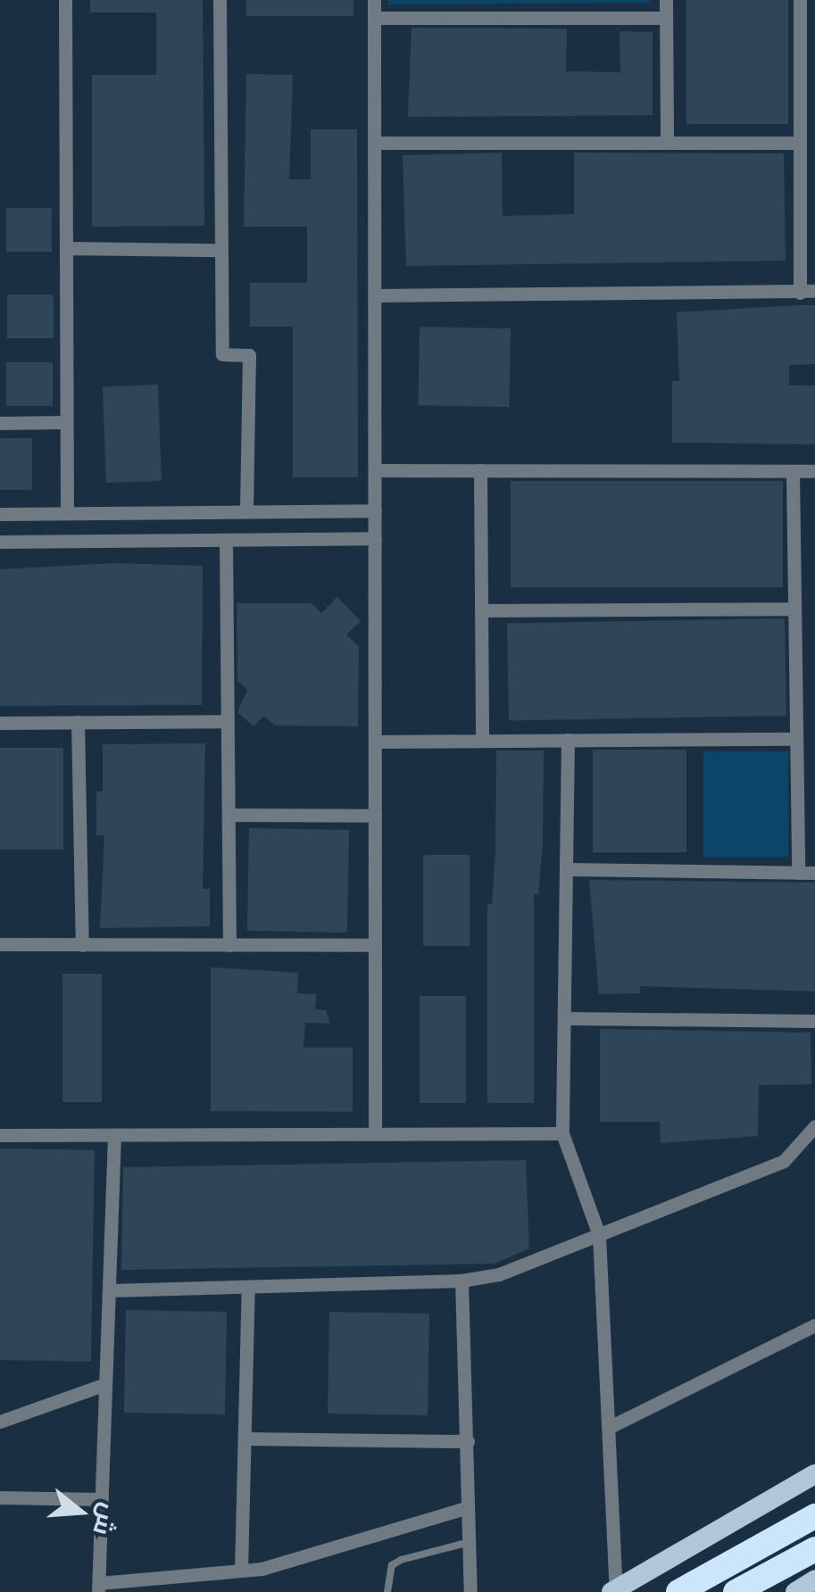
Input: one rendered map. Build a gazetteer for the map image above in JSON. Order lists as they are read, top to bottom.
{
  "north": "right"
}
